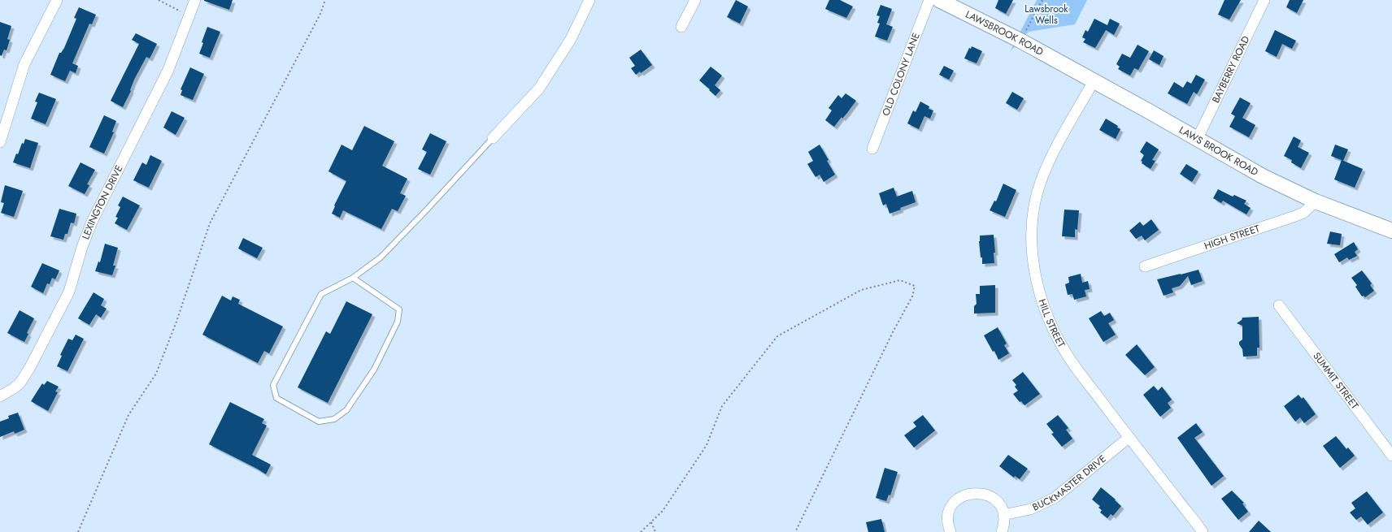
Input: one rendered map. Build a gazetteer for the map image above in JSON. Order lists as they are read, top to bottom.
{
  "streets": {
    "street": [
      "LAWSBROOK ROAD",
      "BAYBERRY ROAD",
      "OLD COLONY LANE",
      "LAWS BROOK ROAD",
      "LEXINGTON DRIVE",
      "HIGH STREET",
      "HILL STREET",
      "SUMMIT STREET",
      "BUCKMASTER DRIVE"
    ]
  },
  "crossings": [
    ["LAWSBROOK ROAD", "LAWS BROOK ROAD"],
    ["BAYBERRY ROAD", "LAWS BROOK ROAD"],
    ["LAWS BROOK ROAD", "HIGH STREET"],
    ["LAWS BROOK ROAD", "HILL STREET"],
    ["HILL STREET", "BUCKMASTER DRIVE"]
  ],
  "parks": ["Lawsbrook Wells"]
}
